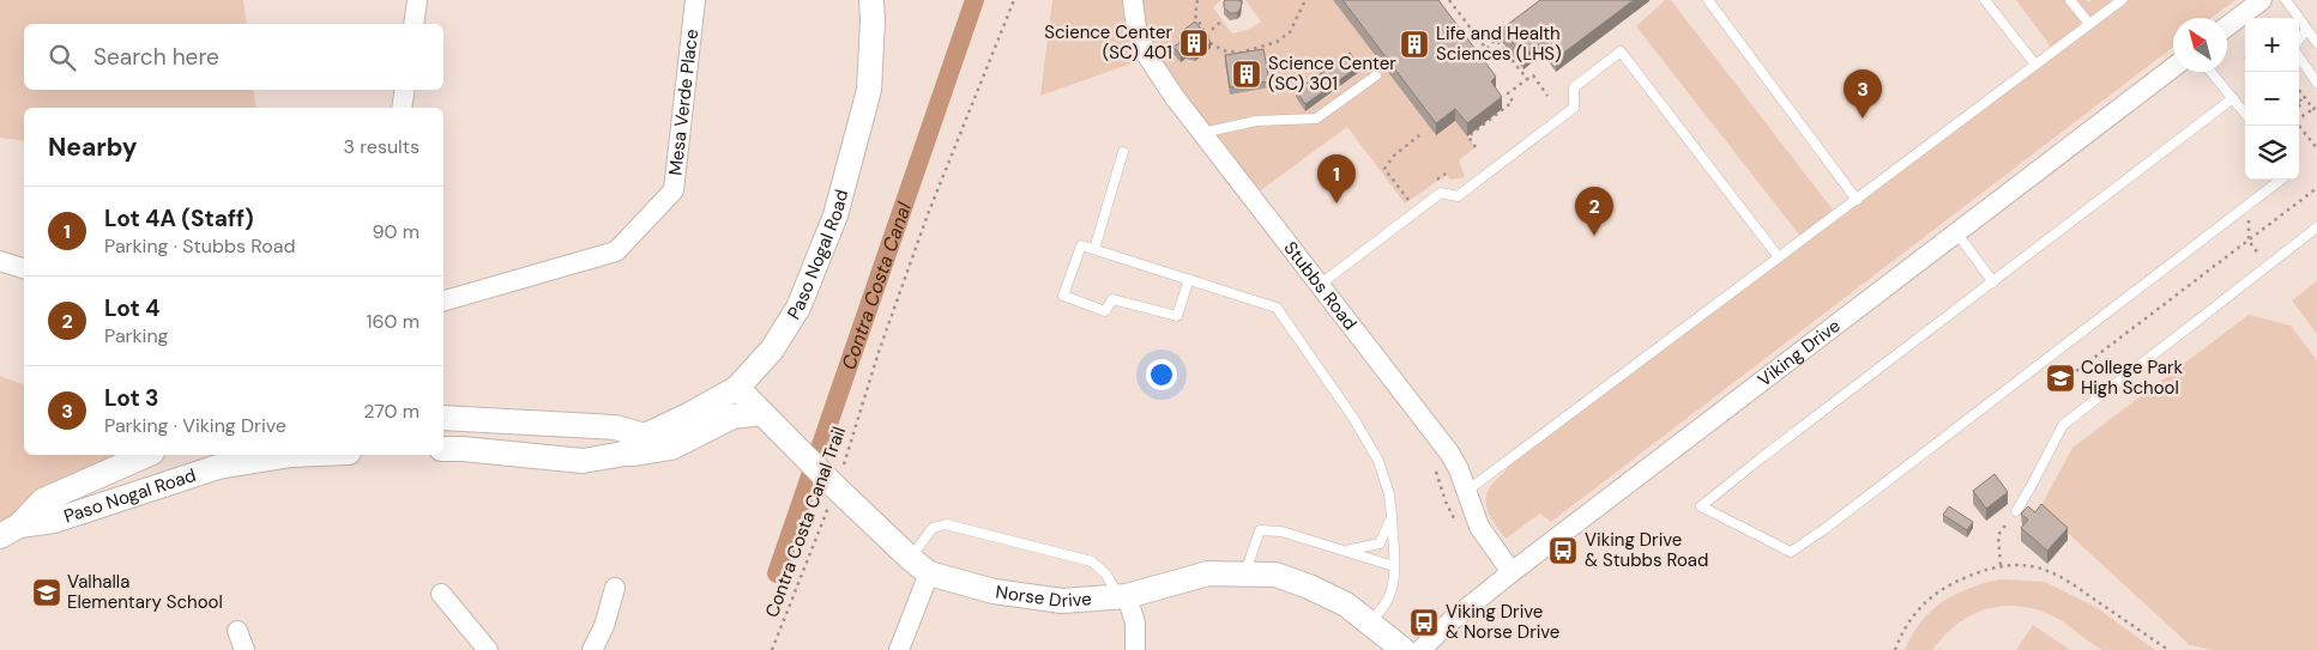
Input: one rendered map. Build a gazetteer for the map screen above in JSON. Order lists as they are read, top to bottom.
{
  "streets": {
    "street": [
      "Mesa Verde Place",
      "Paso Nogal Road",
      "Stubbs Road",
      "Viking Drive",
      "Norse Drive"
    ],
    "path": ["Contra Costa Canal Trail"]
  },
  "crossings": [
    ["Paso Nogal Road", "Norse Drive"],
    ["Stubbs Road", "Viking Drive"],
    ["Contra Costa Canal Trail", "Norse Drive"]
  ],
  "water": ["Contra Costa Canal"],
  "places": {
    "building": ["Science Center (SC) 401", "Life and Health Sciences (LHS)", "Science Center (SC) 301"],
    "school or university": ["College Park High School", "Valhalla Elementary School"],
    "bus stop": ["Viking Drive & Stubbs Road", "Viking Drive & Norse Drive"]
  },
  "north": "top left",
  "page": {
    "map_buttons": ["+", "−"],
    "search": "Search here",
    "pins": ["3", "1", "2"],
    "heading": ["Nearby", "3 results"],
    "list": [
      {
        "mark": "1",
        "name": "Lot 4A (Staff)",
        "note": "Parking · Stubbs Road",
        "value": "90 m"
      },
      {
        "mark": "2",
        "name": "Lot 4",
        "note": "Parking",
        "value": "160 m"
      },
      {
        "mark": "3",
        "name": "Lot 3",
        "note": "Parking · Viking Drive",
        "value": "270 m"
      }
    ]
  }
}
